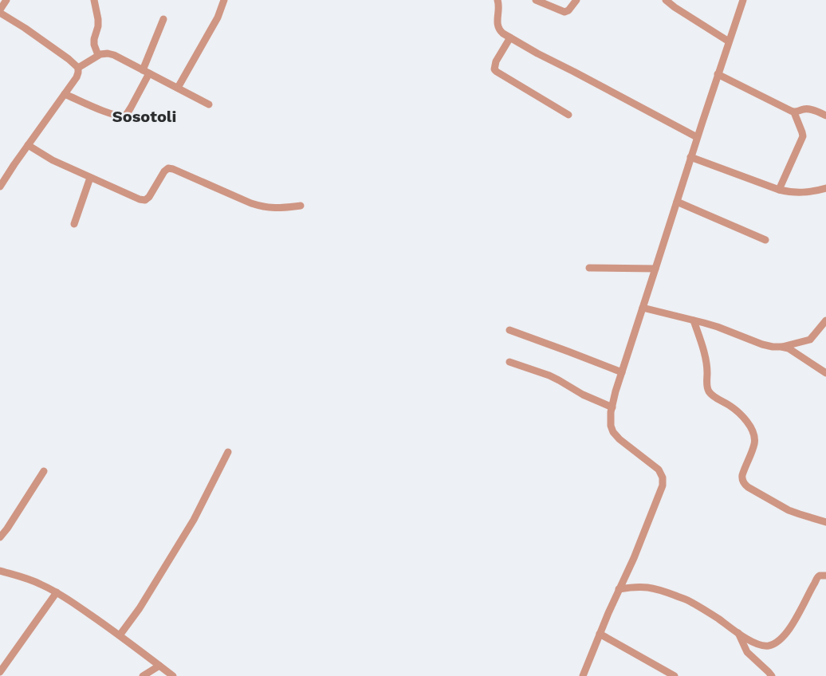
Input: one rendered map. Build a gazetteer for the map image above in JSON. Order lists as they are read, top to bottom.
{
  "districts": ["Sosotoli"]
}
